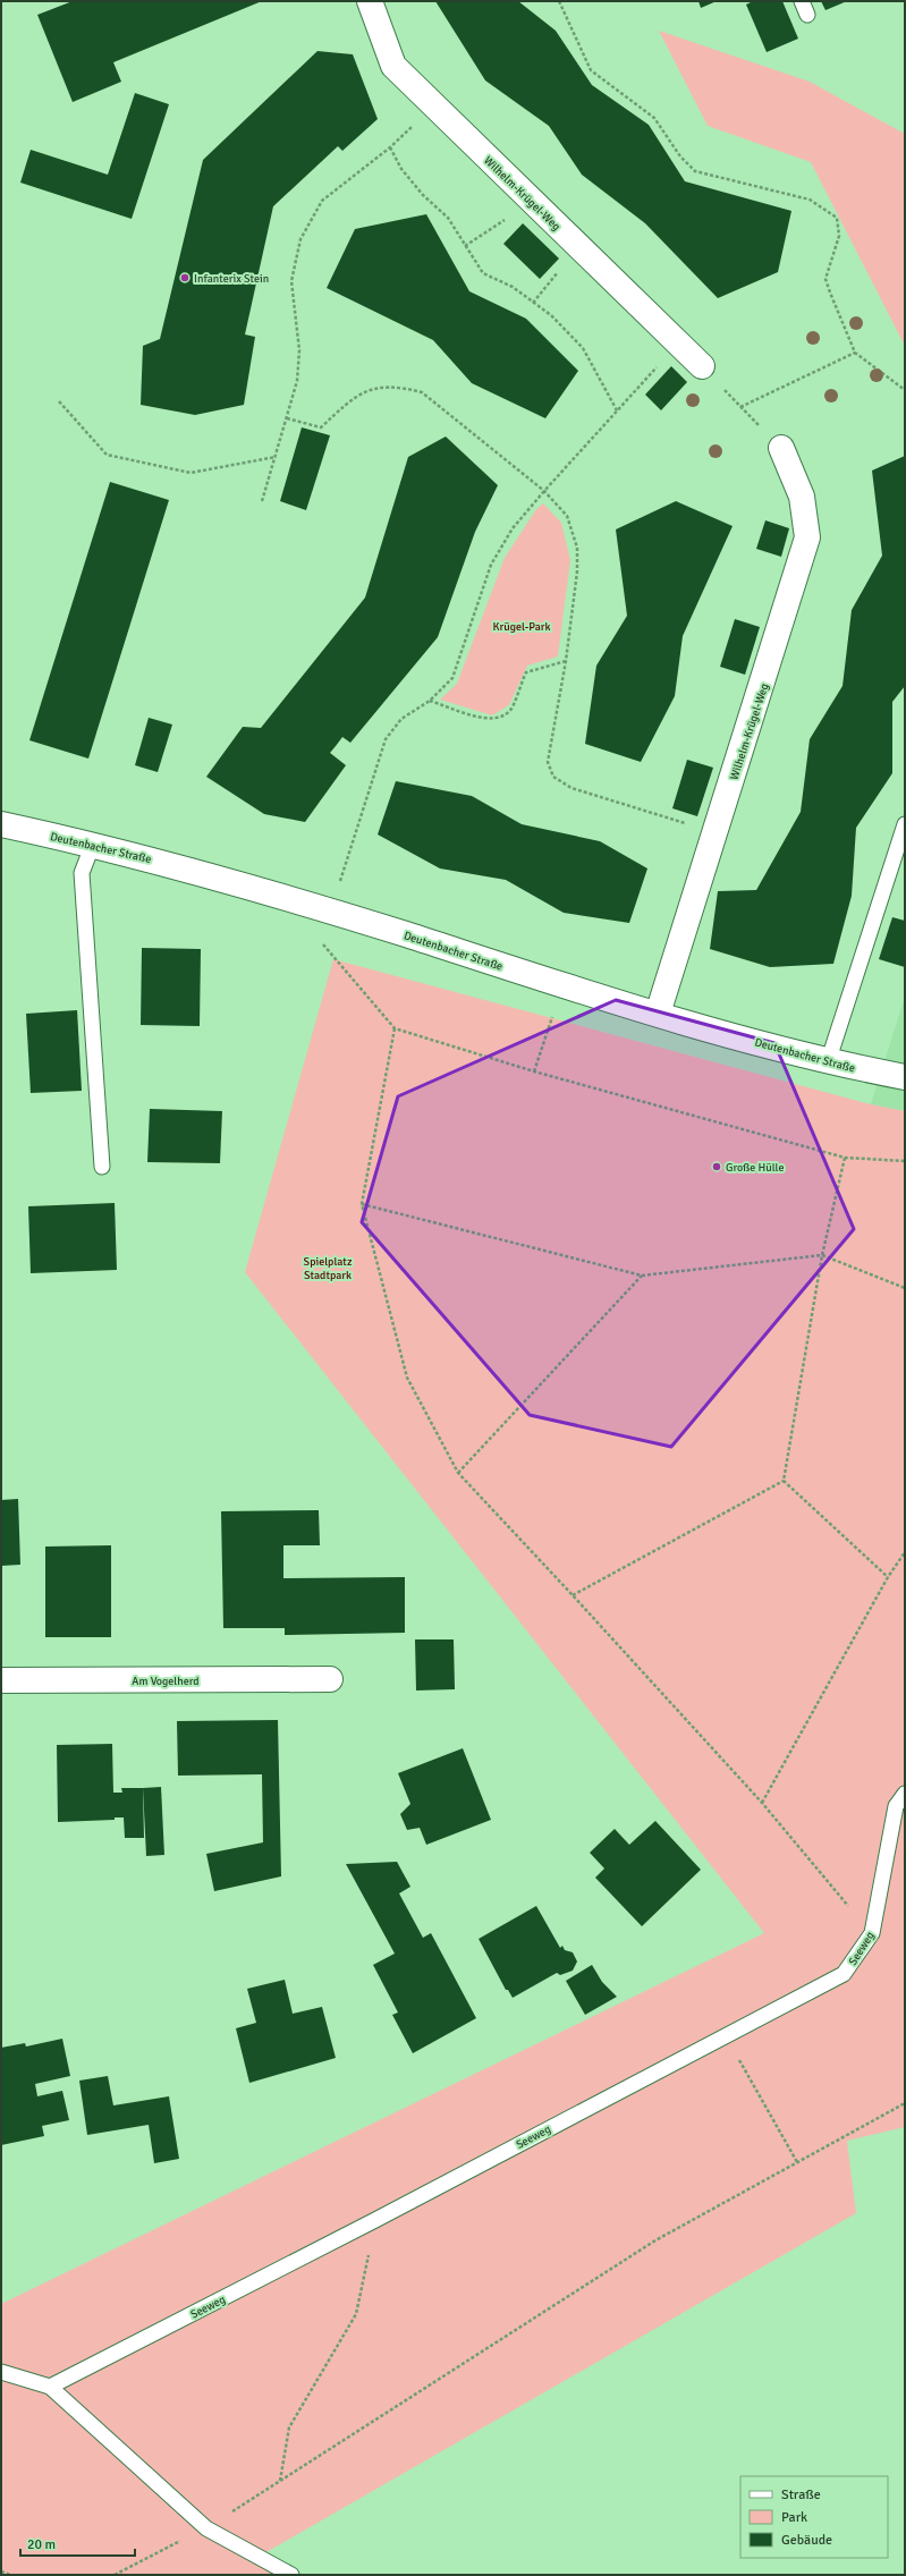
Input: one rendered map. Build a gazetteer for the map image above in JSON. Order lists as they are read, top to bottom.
{
  "streets": {
    "street": ["Wilhelm-Krügel-Weg", "Deutenbacher Straße", "Am Vogelherd"],
    "lane": ["Seeweg"]
  },
  "crossings": [
    ["Wilhelm-Krügel-Weg", "Deutenbacher Straße"]
  ],
  "parks": ["Krügel-Park", "Spielplatz Stadtpark"],
  "places": ["Infanterix Stein", "Große Hülle"],
  "legend": ["Straße", "Park", "Gebäude"],
  "scale_bar": "20 m"
}
